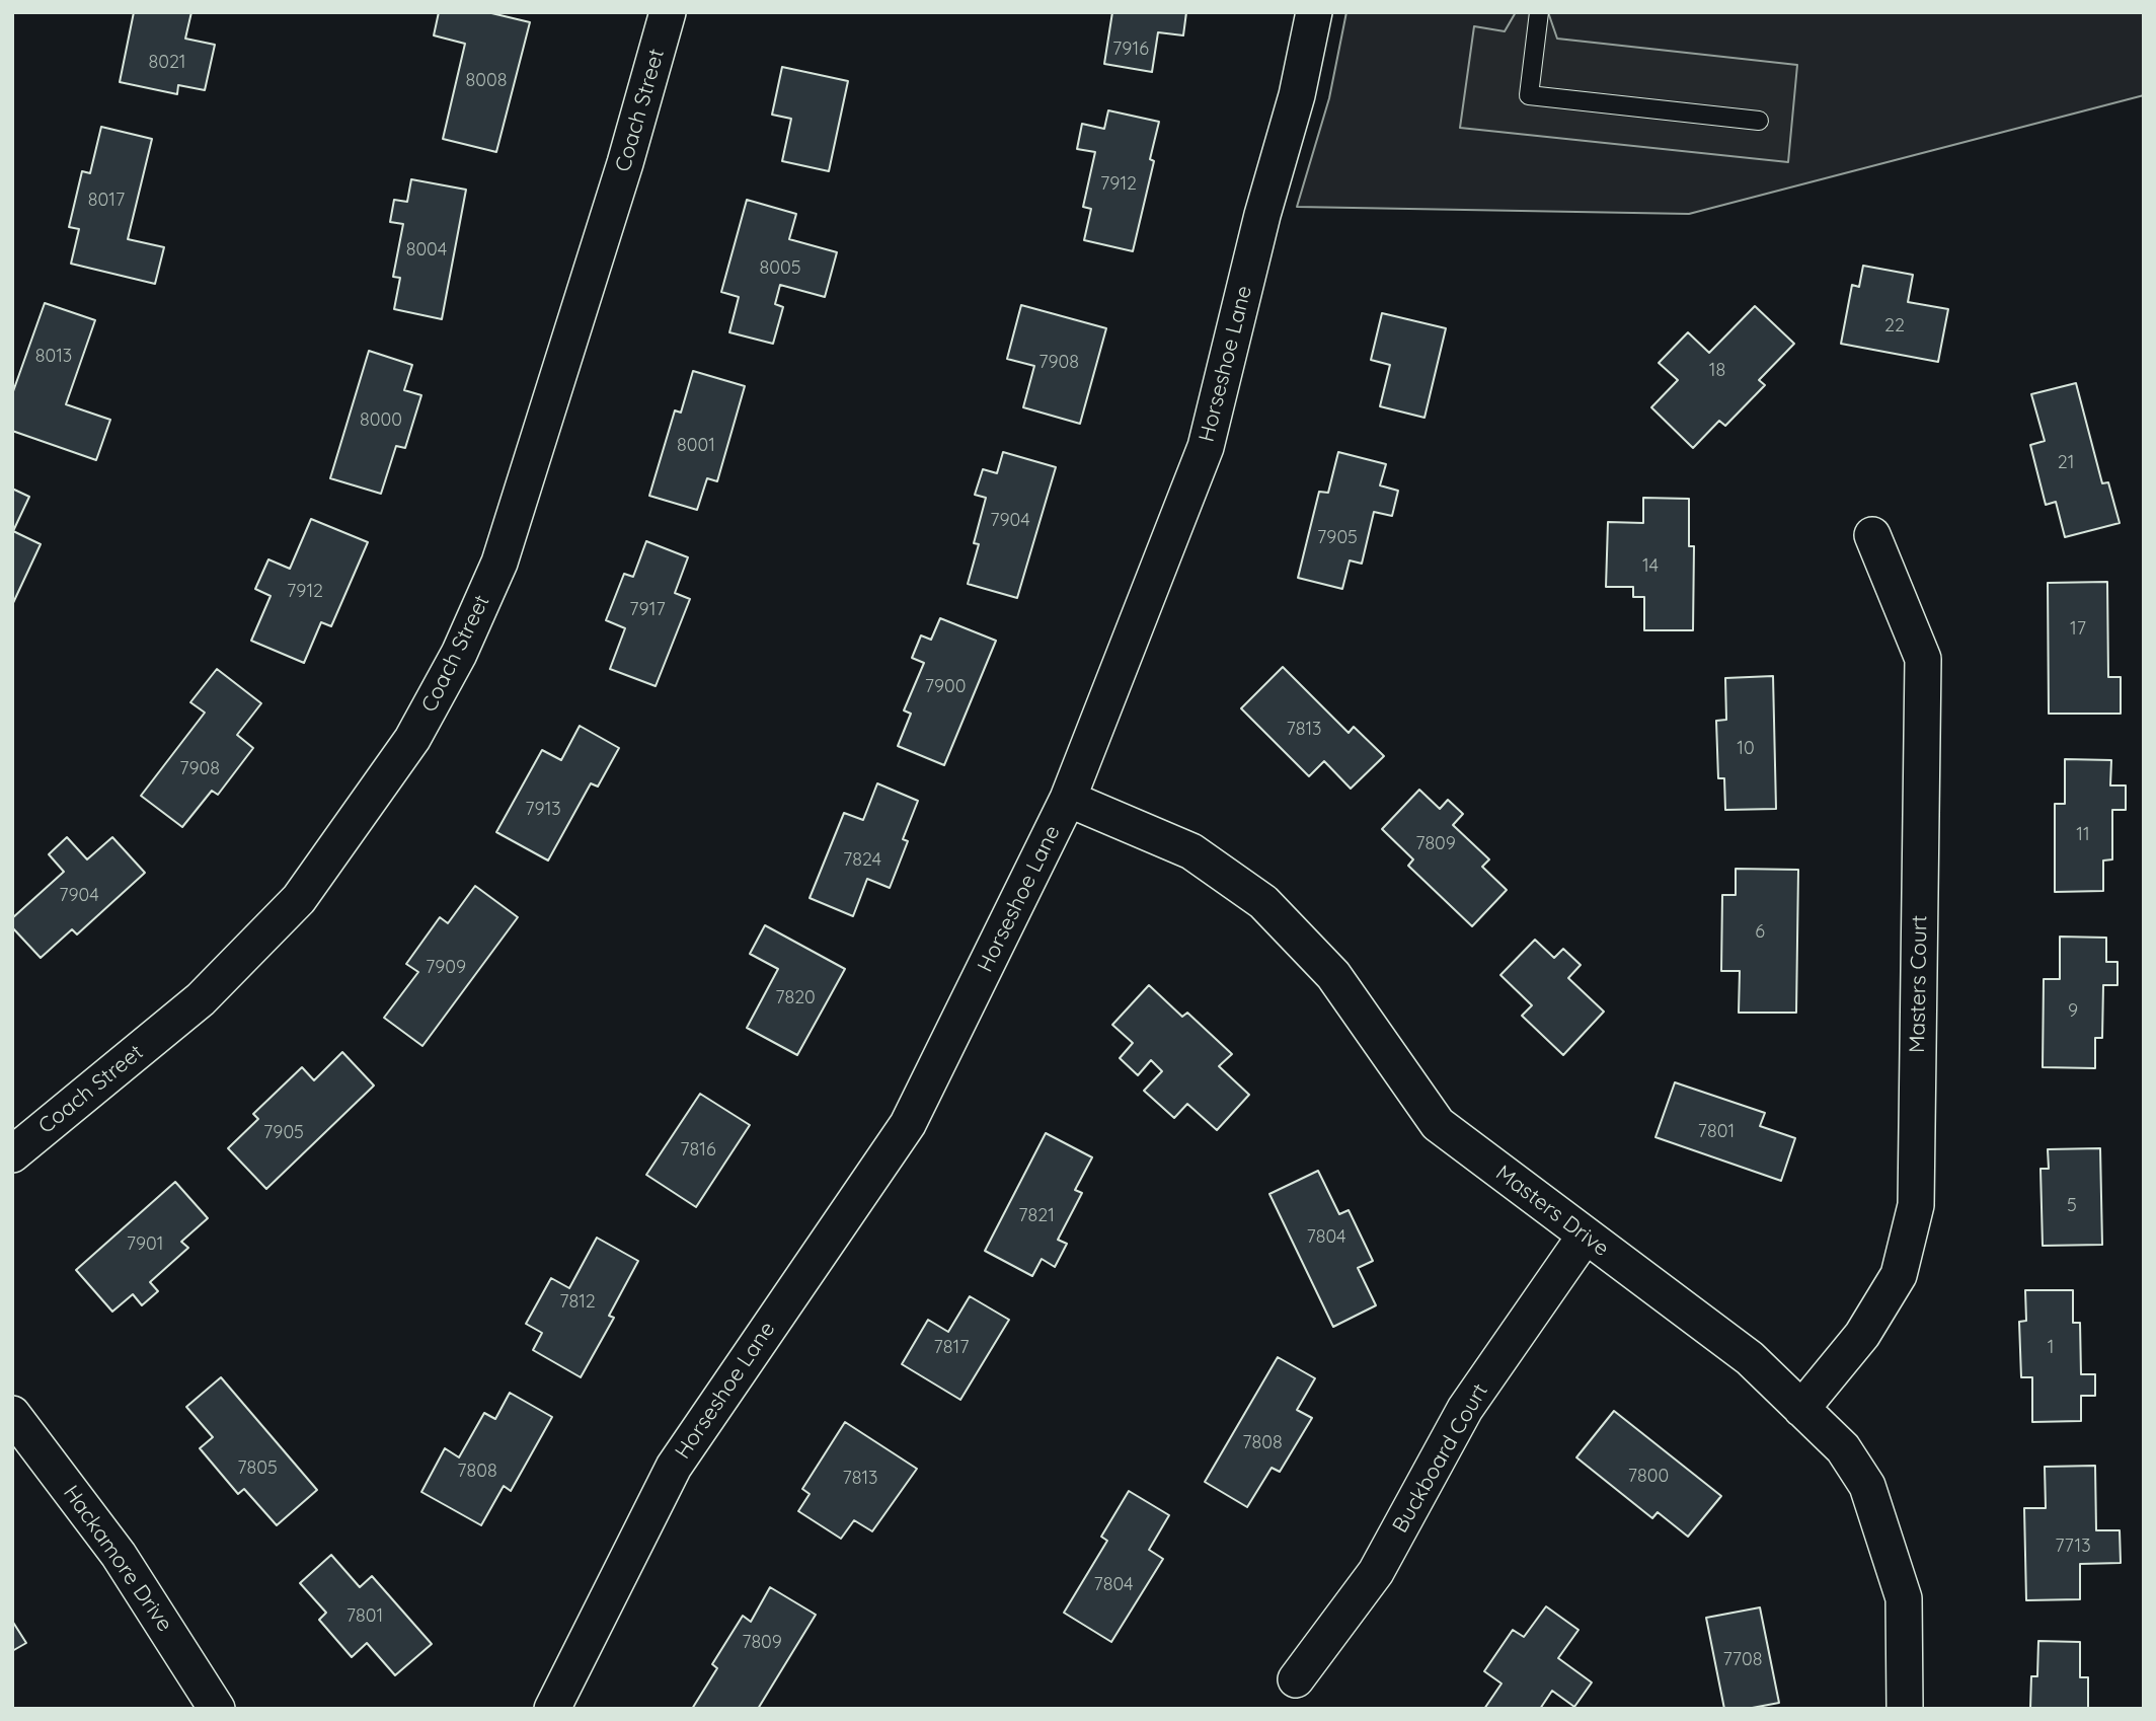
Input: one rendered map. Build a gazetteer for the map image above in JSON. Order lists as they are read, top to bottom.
{
  "streets": {
    "street": [
      "Coach Street",
      "Horseshoe Lane",
      "Masters Court",
      "Masters Drive",
      "Buckboard Court",
      "Hackamore Drive"
    ]
  },
  "crossings": [
    ["Horseshoe Lane", "Masters Drive"],
    ["Masters Court", "Masters Drive"],
    ["Masters Drive", "Buckboard Court"]
  ],
  "house_numbers": [
    "7916",
    "8021",
    "8008",
    "7912",
    "8017",
    "8004",
    "8005",
    "22",
    "8013",
    "7908",
    "18",
    "8000",
    "8001",
    "21",
    "7904",
    "7905",
    "14",
    "7912",
    "7917",
    "17",
    "7900",
    "7813",
    "10",
    "7908",
    "7913",
    "11",
    "7809",
    "7824",
    "7904",
    "6",
    "7909",
    "7820",
    "9",
    "7801",
    "7905",
    "7816",
    "5",
    "7821",
    "7804",
    "7901",
    "7812",
    "7817",
    "1",
    "7808",
    "7805",
    "7808",
    "7800",
    "7813",
    "7713",
    "7804",
    "7801",
    "7809",
    "7708"
  ]
}
